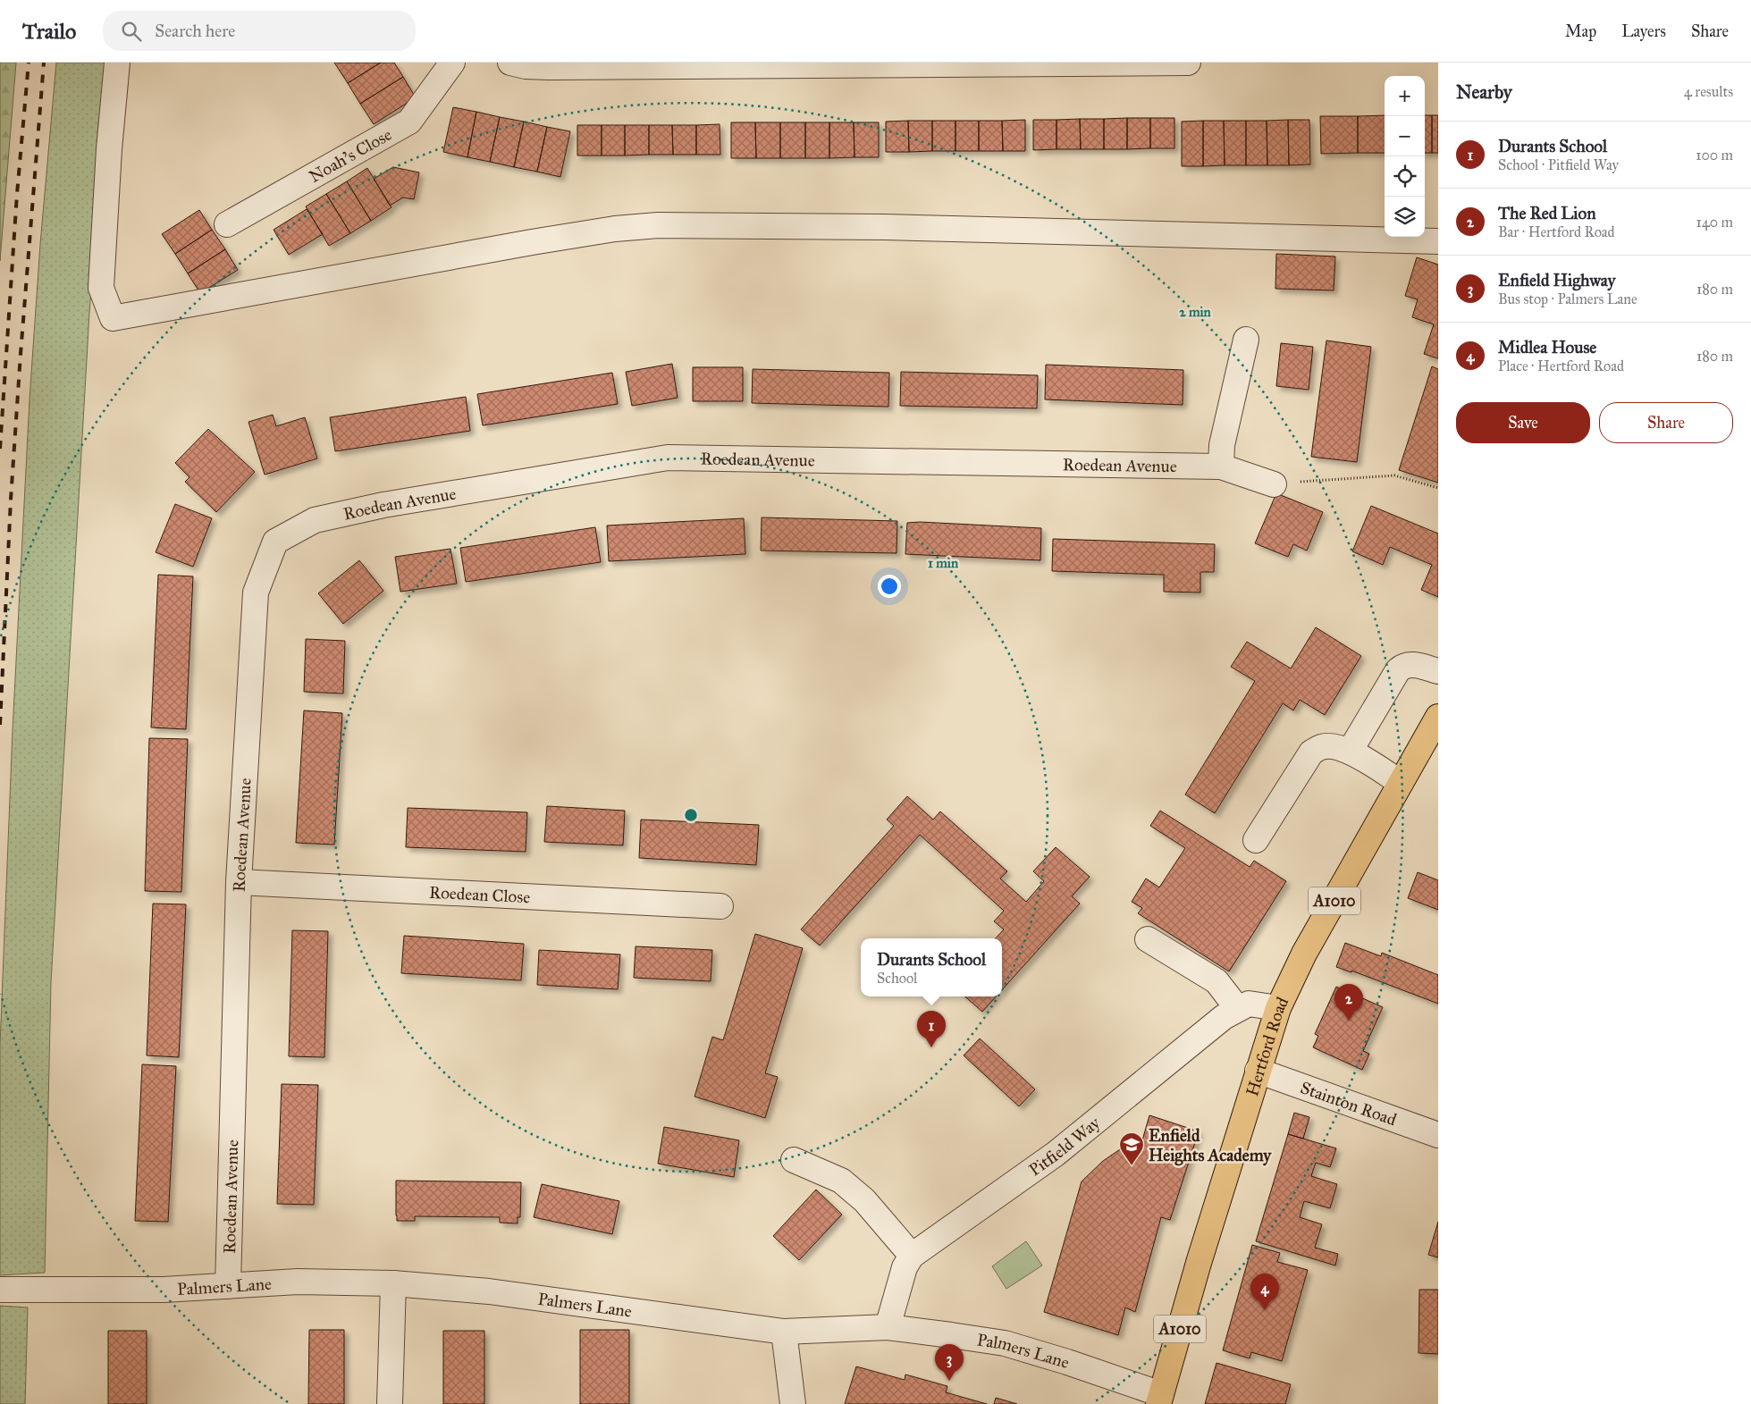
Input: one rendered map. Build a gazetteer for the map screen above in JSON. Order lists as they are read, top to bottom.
{
  "streets": {
    "main road": ["A1010", "Hertford Road"],
    "street": [
      "Noah's Close",
      "Roedean Avenue",
      "Roedean Close",
      "Stainton Road",
      "Pitfield Way",
      "Palmers Lane"
    ]
  },
  "crossings": [
    ["Roedean Avenue", "Roedean Close"],
    ["Roedean Avenue", "Palmers Lane"],
    ["Hertford Road", "Stainton Road"],
    ["Hertford Road", "Pitfield Way"],
    ["Hertford Road", "Palmers Lane"],
    ["Pitfield Way", "Palmers Lane"]
  ],
  "places": {
    "school or university": ["Enfield Heights Academy"]
  },
  "page": {
    "header": "Trailo",
    "search": "Search here",
    "nav": ["Map", "Layers", "Share"],
    "heading": ["Nearby", "4 results"],
    "map_buttons": ["+", "−"],
    "list": [
      {
        "mark": "1",
        "name": "Durants School",
        "note": "School · Pitfield Way",
        "value": "100 m"
      },
      {
        "mark": "2",
        "name": "The Red Lion",
        "note": "Bar · Hertford Road",
        "value": "140 m"
      },
      {
        "mark": "3",
        "name": "Enfield Highway",
        "note": "Bus stop · Palmers Lane",
        "value": "180 m"
      },
      {
        "mark": "4",
        "name": "Midlea House",
        "note": "Place · Hertford Road",
        "value": "180 m"
      }
    ],
    "buttons": ["Save", "Share"],
    "popup": ["Durants School", "School"],
    "pins": [
      "2",
      "1",
      "4",
      "3"
    ]
  },
  "rings": ["2 min", "1 min"]
}
